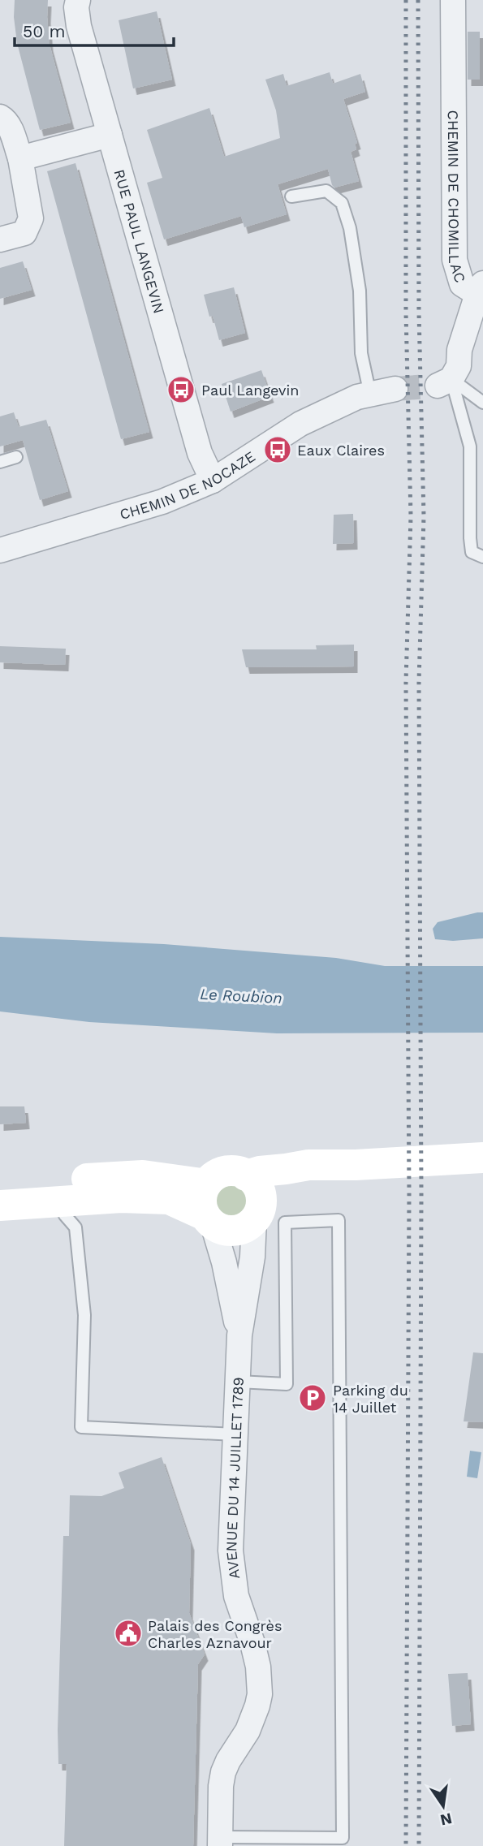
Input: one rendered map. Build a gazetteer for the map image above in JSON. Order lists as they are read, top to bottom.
{
  "streets": {
    "street": [
      "CHEMIN DE CHOMILLAC",
      "RUE PAUL LANGEVIN",
      "CHEMIN DE NOCAZE",
      "AVENUE DU 14 JUILLET 1789"
    ]
  },
  "crossings": [
    ["RUE PAUL LANGEVIN", "CHEMIN DE NOCAZE"]
  ],
  "water": ["Le Roubion"],
  "places": {
    "bus stop": ["Paul Langevin", "Eaux Claires"],
    "parking": ["Parking du 14 Juillet"],
    "public building": ["Palais des Congrès Charles Aznavour"]
  },
  "scale_bar": "50 m",
  "north": "bottom"
}
